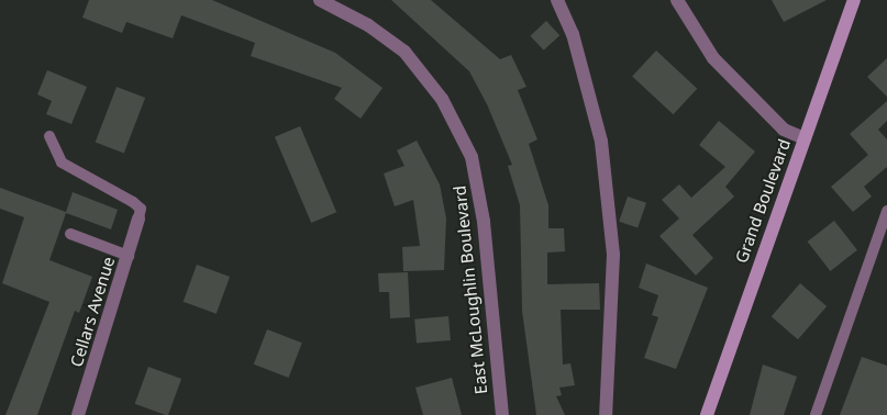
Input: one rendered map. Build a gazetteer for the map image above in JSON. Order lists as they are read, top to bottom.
{
  "streets": {
    "main road": ["Grand Boulevard"],
    "street": ["East McLoughlin Boulevard", "Cellars Avenue"]
  }
}
